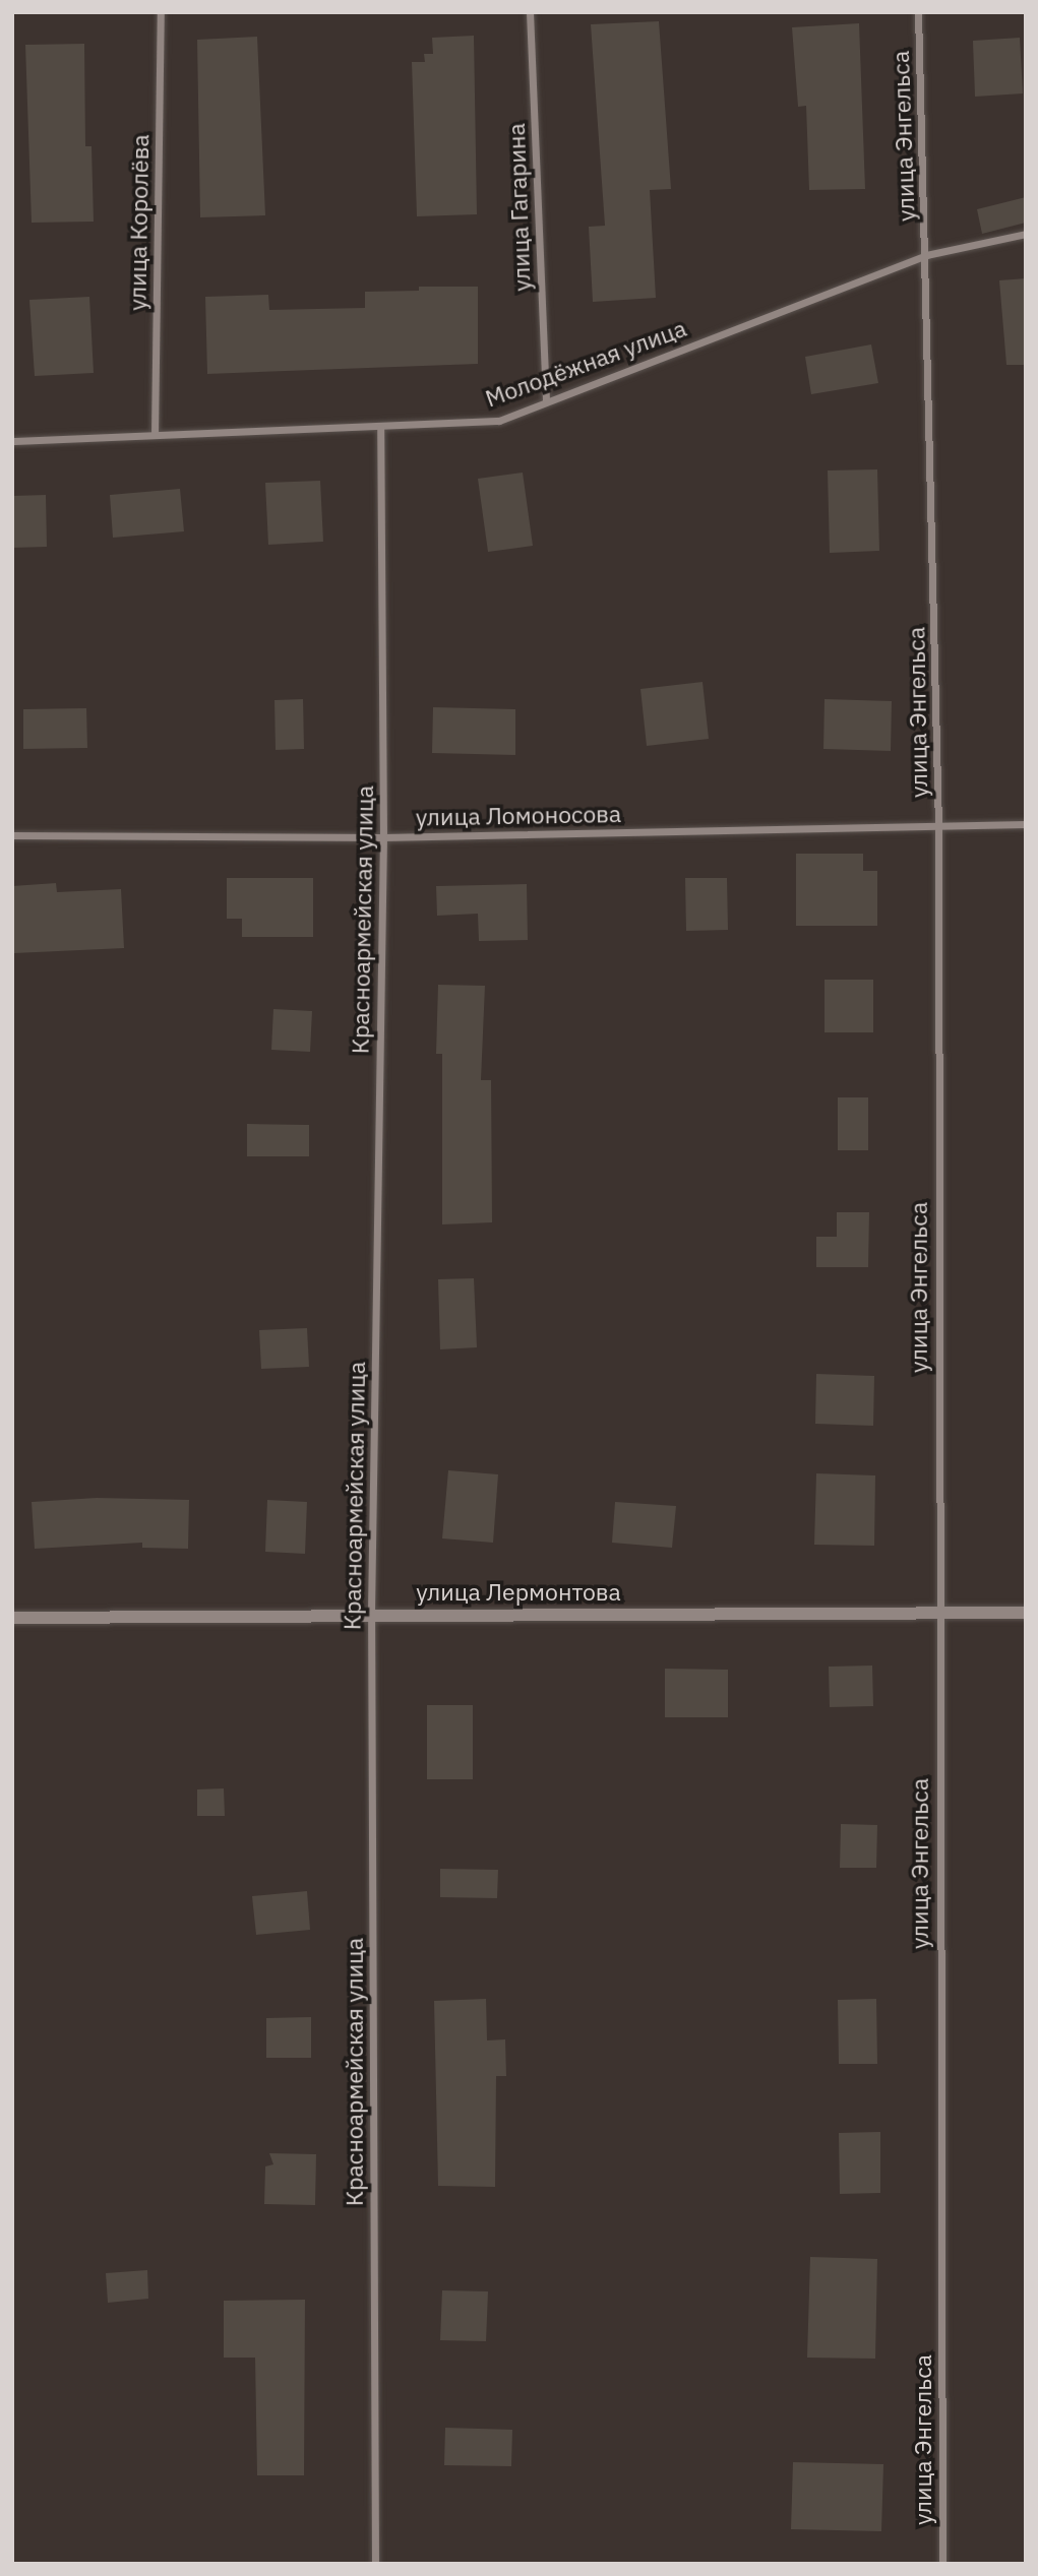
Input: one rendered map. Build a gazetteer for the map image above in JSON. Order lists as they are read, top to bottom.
{
  "streets": {
    "street": [
      "улица Энгельса",
      "улица Гагарина",
      "улица Королёва",
      "Молодёжная улица",
      "улица Ломоносова",
      "Красноармейская улица",
      "улица Лермонтова"
    ]
  },
  "crossings": [
    ["улица Энгельса", "Молодёжная улица"],
    ["улица Энгельса", "улица Ломоносова"],
    ["улица Энгельса", "улица Лермонтова"],
    ["улица Гагарина", "Молодёжная улица"],
    ["улица Королёва", "Молодёжная улица"],
    ["Молодёжная улица", "Красноармейская улица"],
    ["улица Ломоносова", "Красноармейская улица"],
    ["Красноармейская улица", "улица Лермонтова"]
  ]
}
